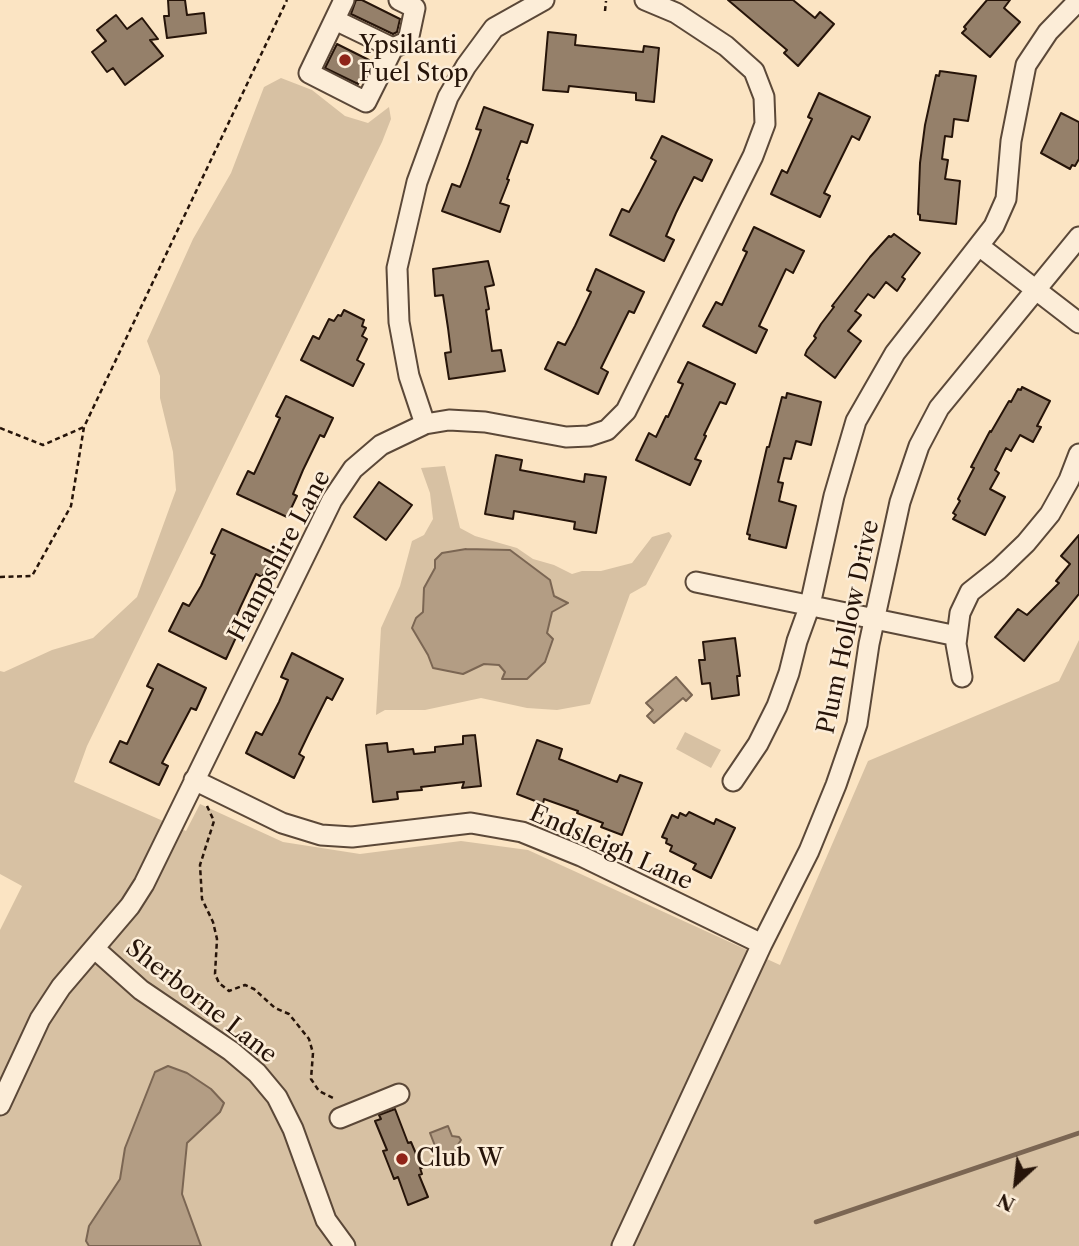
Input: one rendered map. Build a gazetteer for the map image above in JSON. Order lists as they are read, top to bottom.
{
  "streets": {
    "street": [
      "Hampshire Lane",
      "Plum Hollow Drive",
      "Endsleigh Lane",
      "Sherborne Lane"
    ]
  },
  "crossings": [
    ["Hampshire Lane", "Endsleigh Lane"],
    ["Hampshire Lane", "Sherborne Lane"],
    ["Plum Hollow Drive", "Endsleigh Lane"]
  ],
  "places": ["Ypsilanti Fuel Stop", "Club W"],
  "north": "bottom left"
}
